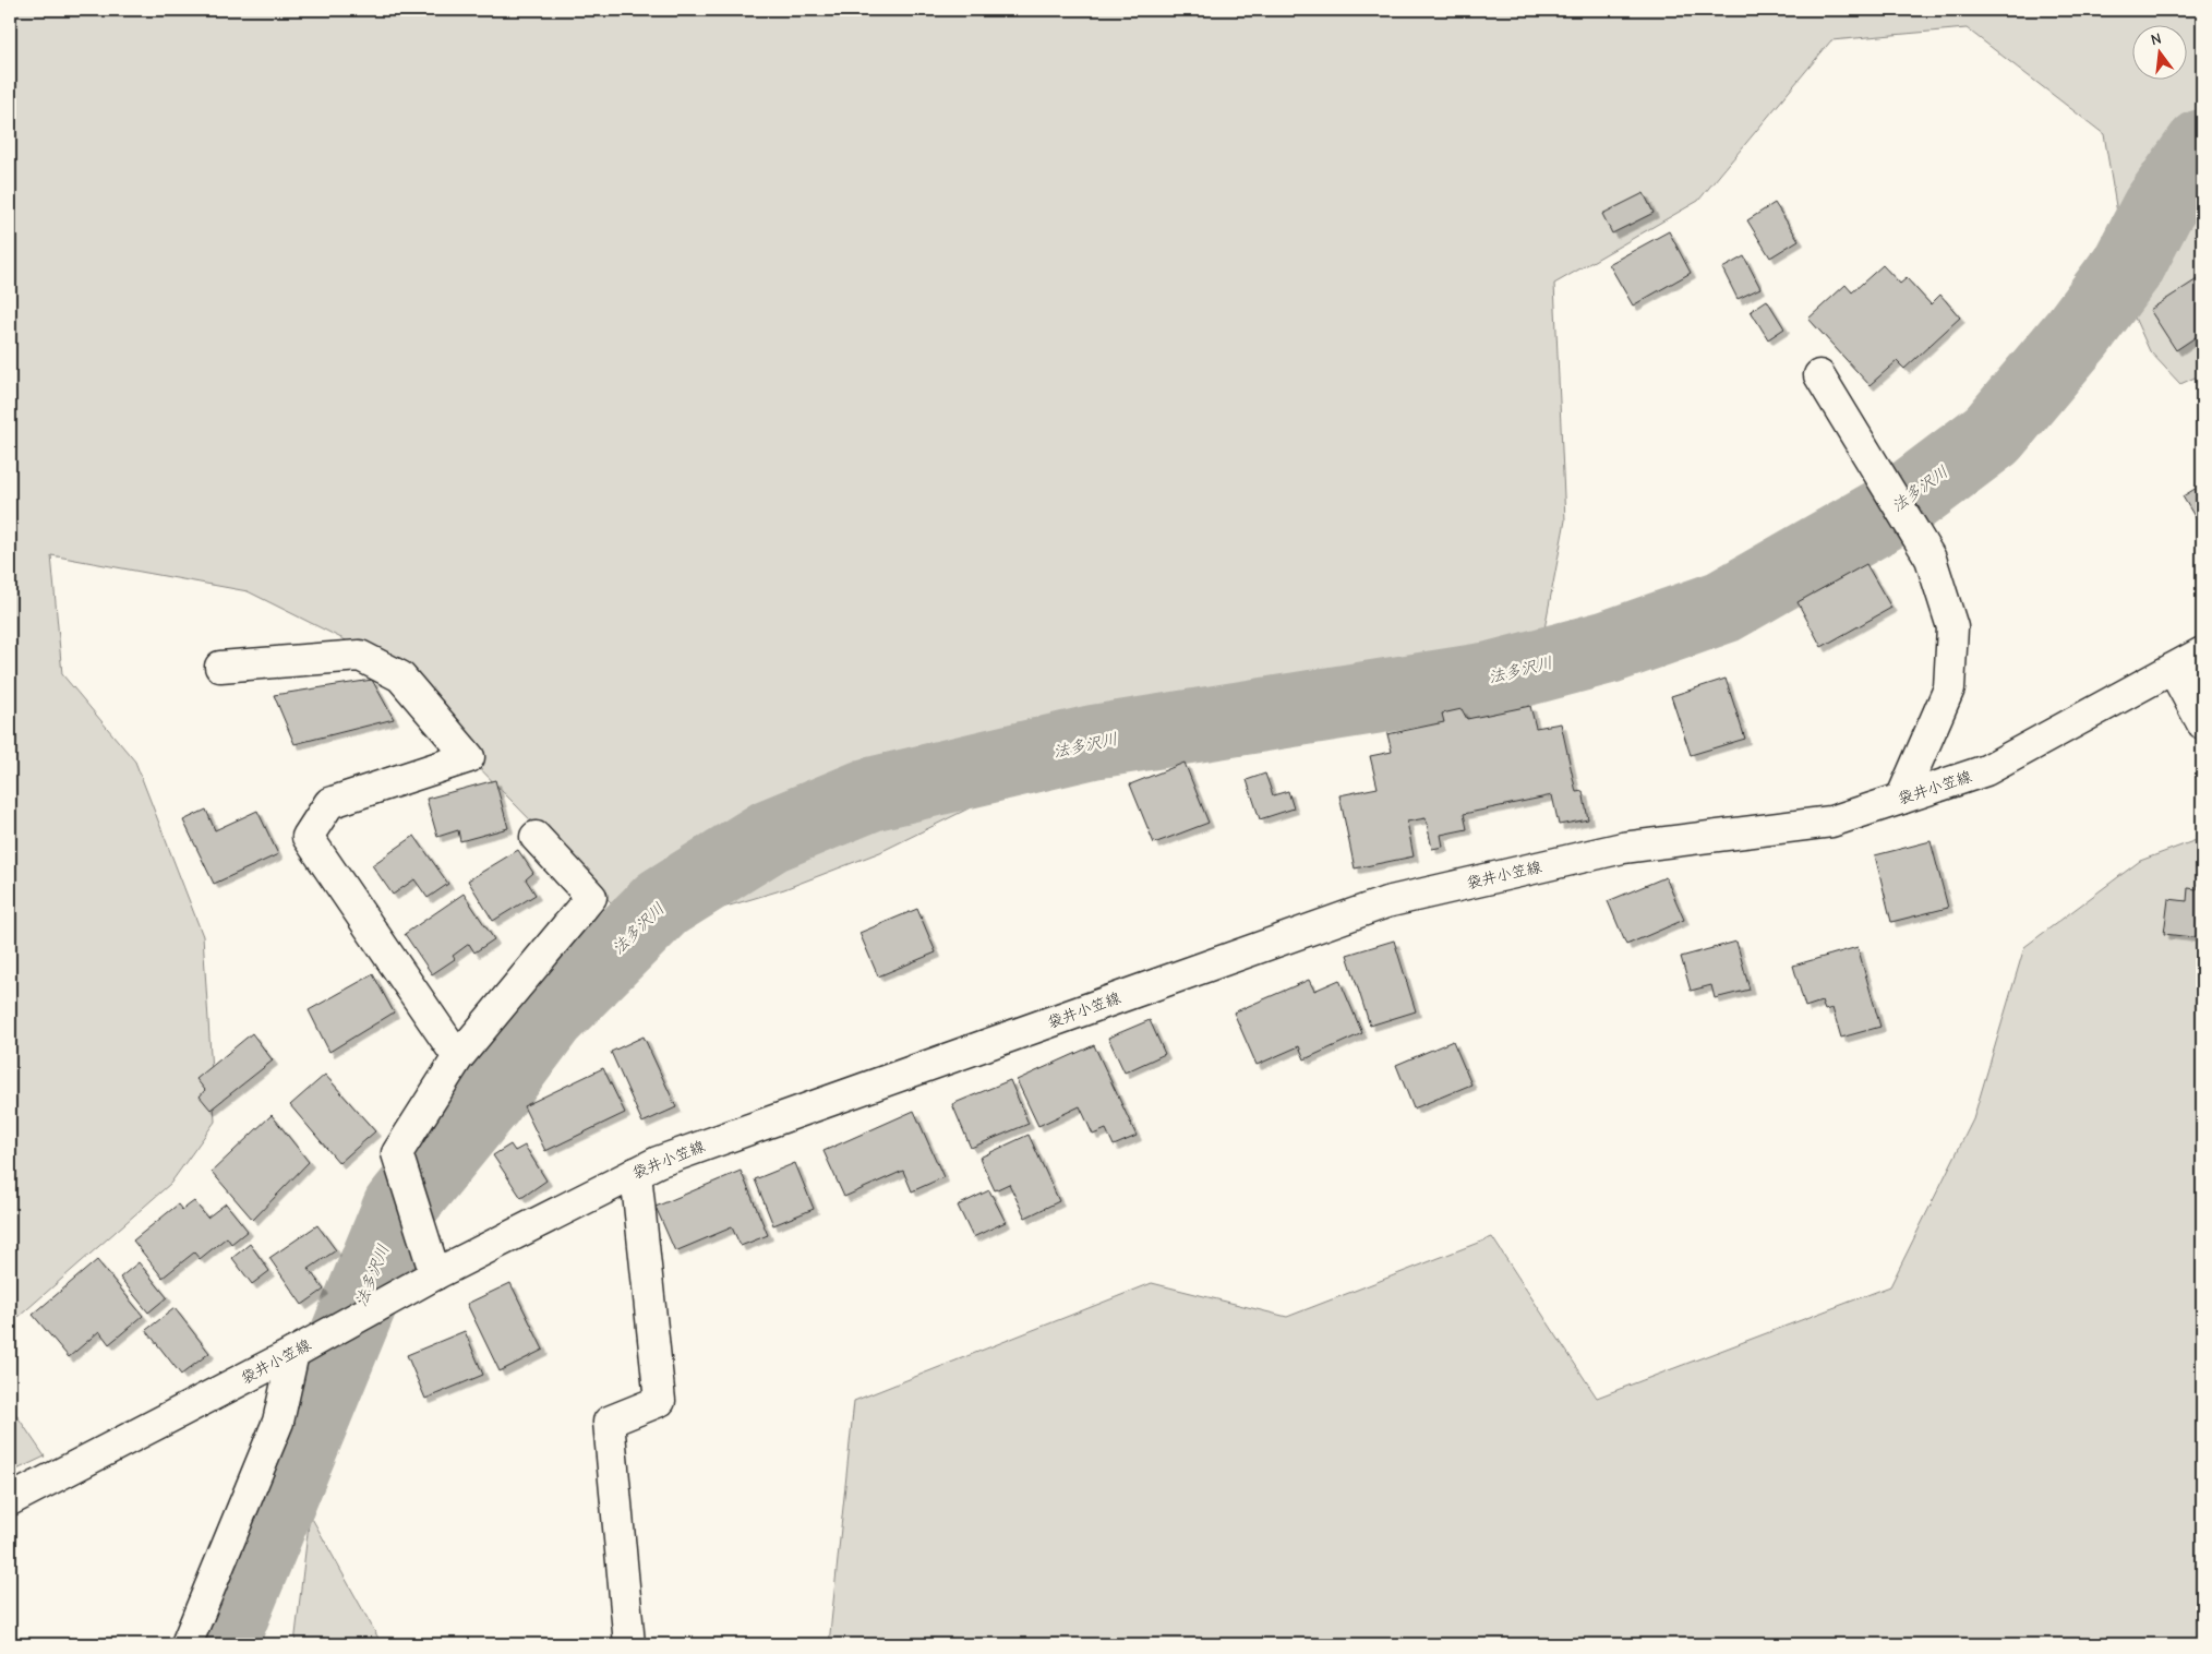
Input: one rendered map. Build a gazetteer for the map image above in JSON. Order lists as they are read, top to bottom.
{
  "streets": {
    "street": ["袋井小笠線"]
  },
  "water": ["法多沢川"],
  "north": "top"
}
